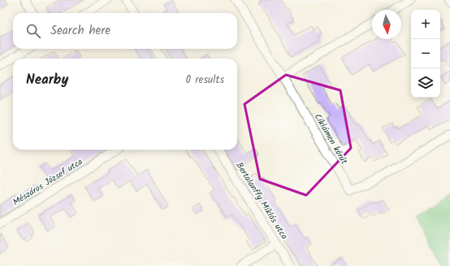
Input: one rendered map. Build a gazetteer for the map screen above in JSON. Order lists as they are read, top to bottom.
{
  "streets": {
    "street": ["Ciklámen körút", "Mészáros József utca", "Bertalanffy Miklós utca"]
  },
  "north": "bottom",
  "page": {
    "map_buttons": ["+", "−"],
    "search": "Search here",
    "heading": ["Nearby", "0 results"]
  }
}
